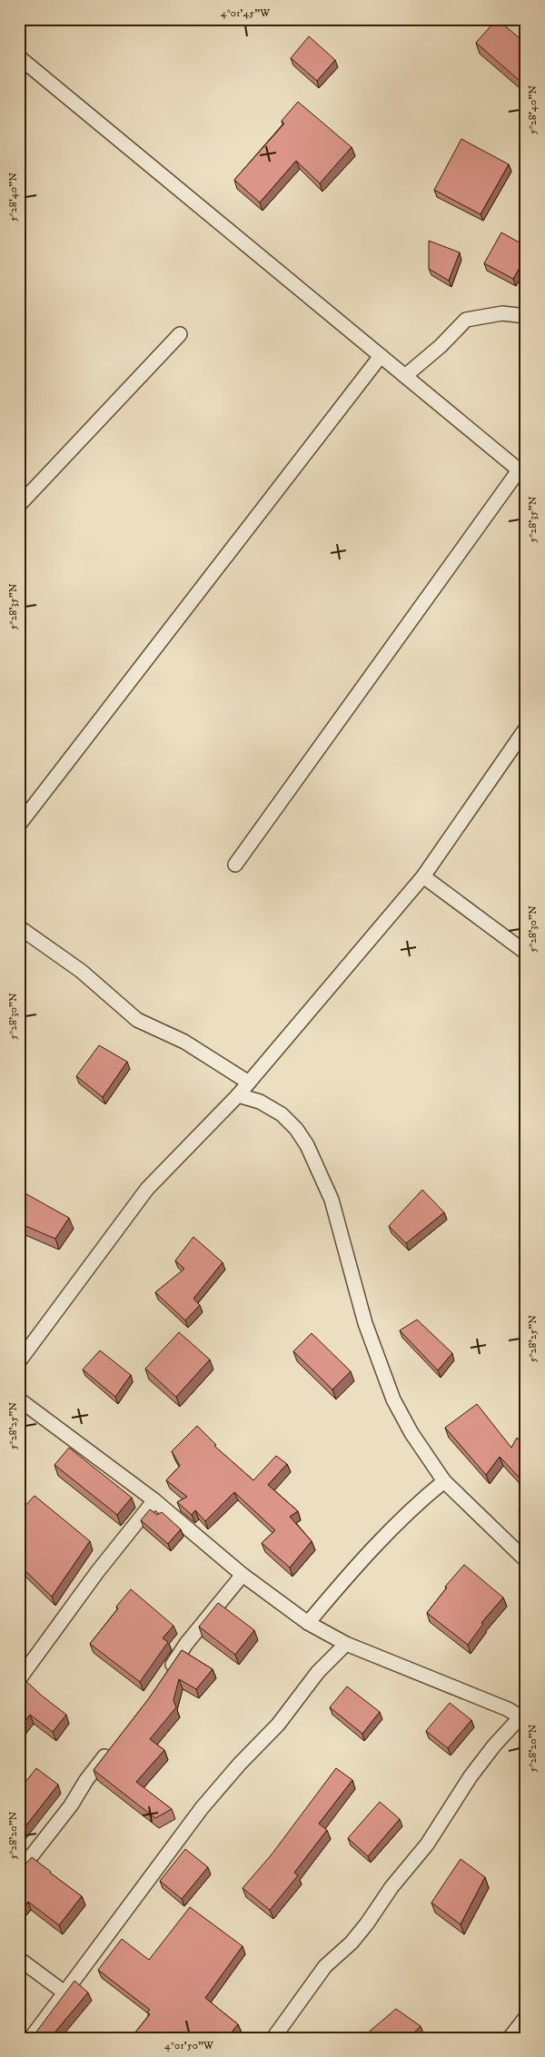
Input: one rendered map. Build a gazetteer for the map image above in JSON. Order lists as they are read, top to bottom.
{
  "coordinates": [
    "4°01'45\"W",
    "5°28'40\"N",
    "5°28'35\"N",
    "5°28'30\"N",
    "5°28'25\"N",
    "5°28'20\"N",
    "4°01'50\"W"
  ]
}
